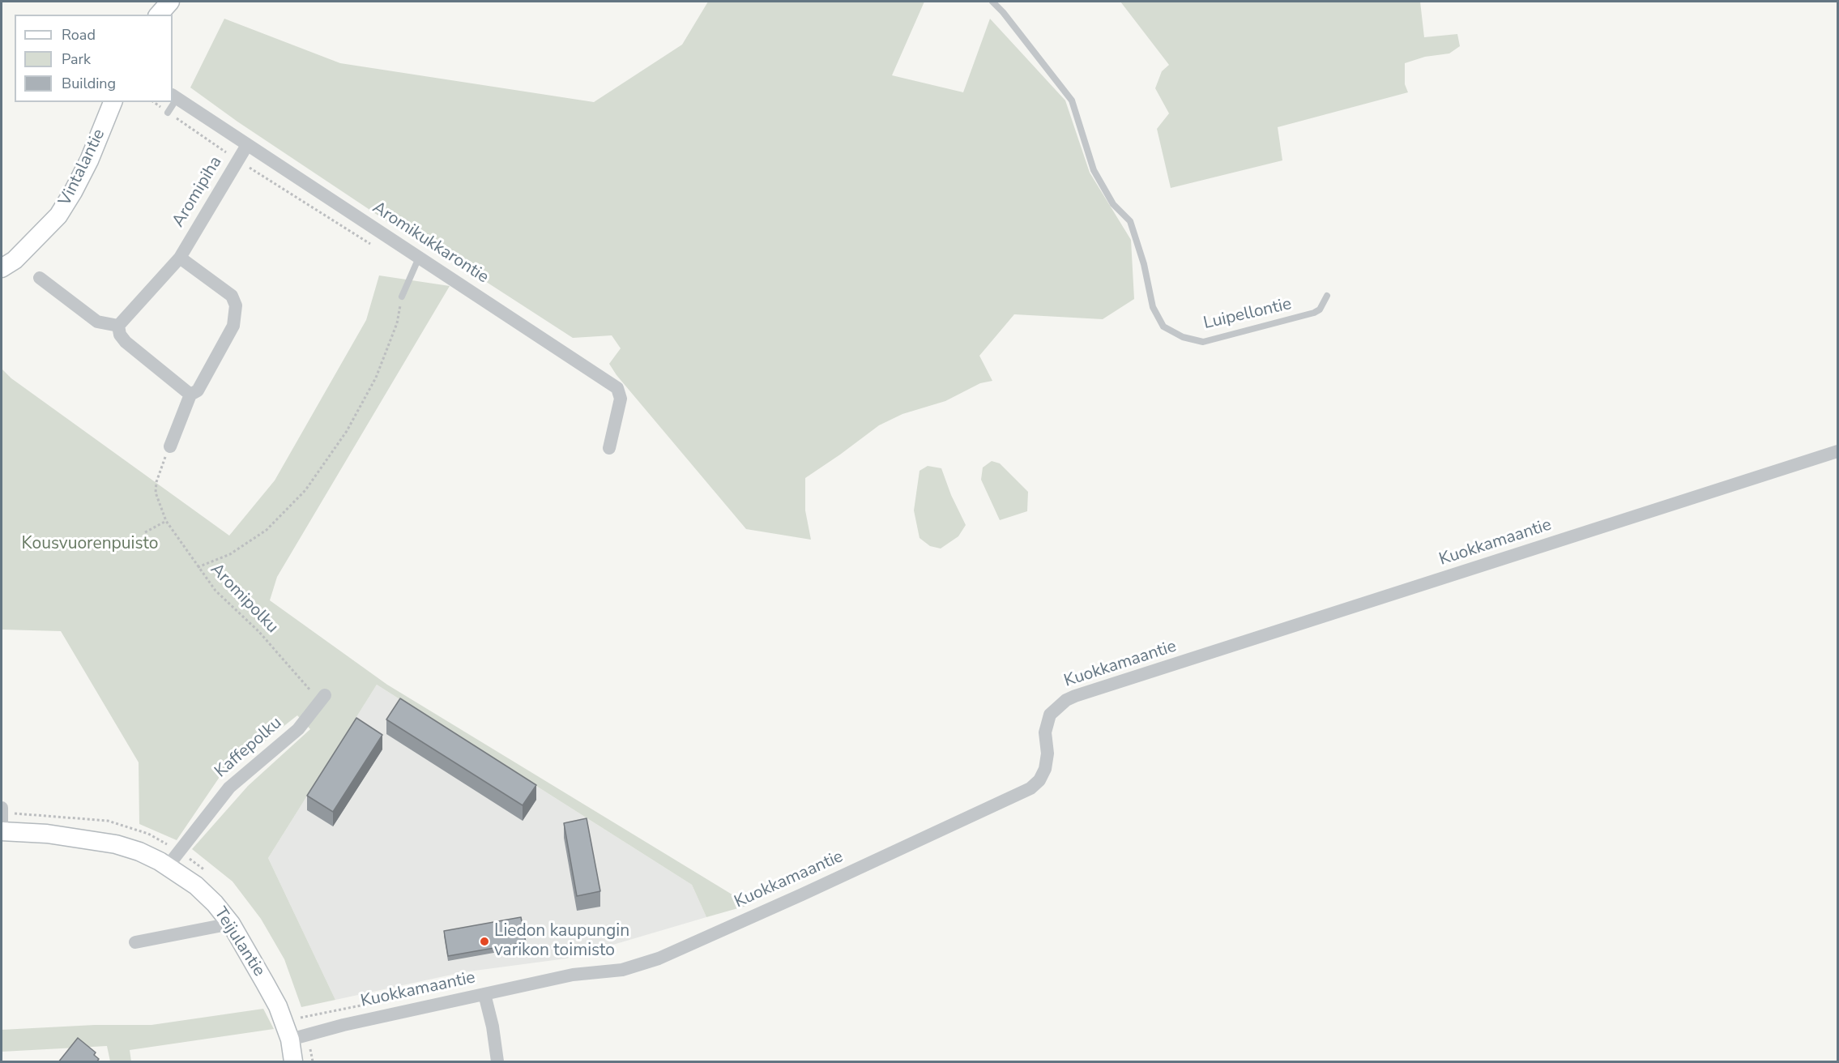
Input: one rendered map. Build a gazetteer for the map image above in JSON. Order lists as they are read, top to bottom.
{
  "streets": {
    "street": [
      "Vintalantie",
      "Aromipiha",
      "Aromikukkarontie",
      "Kuokkamaantie",
      "Kaffepolku",
      "Teijulantie"
    ],
    "lane": ["Luipellontie"],
    "path": ["Aromipolku"]
  },
  "crossings": [
    ["Aromipiha", "Aromikukkarontie"],
    ["Kuokkamaantie", "Teijulantie"],
    ["Aromipolku", "Kaffepolku"],
    ["Kaffepolku", "Teijulantie"]
  ],
  "parks": ["Kousvuorenpuisto"],
  "places": ["Liedon kaupungin varikon toimisto"],
  "legend": ["Road", "Park", "Building"]
}
